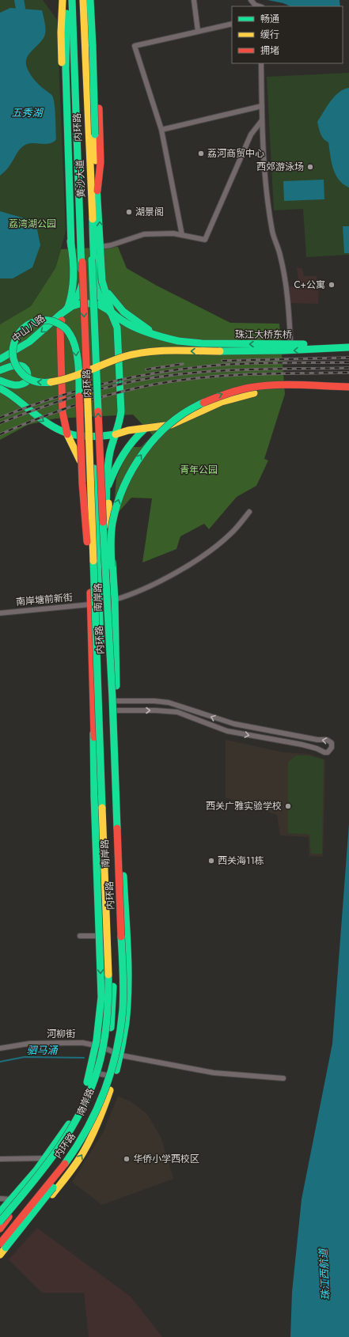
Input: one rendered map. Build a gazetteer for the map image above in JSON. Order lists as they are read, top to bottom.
{
  "streets": {
    "main road": [
      "内环路",
      "黄沙大道",
      "中山八路",
      "珠江大桥东桥",
      "南岸路"
    ],
    "street": ["南岸塘前新街", "河柳街"]
  },
  "crossings": [
    ["内环路", "黄沙大道"],
    ["内环路", "南岸路"],
    ["黄沙大道", "中山八路"],
    ["黄沙大道", "南岸路"],
    ["南岸路", "河柳街"]
  ],
  "one_way": ["中山八路"],
  "water": ["五秀湖", "驷马涌", "珠江西航道"],
  "parks": ["荔湾湖公园", "青年公园"],
  "places": [
    "荔河商贸中心",
    "西郊游泳场",
    "湖景阁",
    "C+公寓",
    "西关广雅实验学校",
    "西关海11栋",
    "华侨小学西校区"
  ],
  "legend": ["畅通", "缓行", "拥堵"]
}
